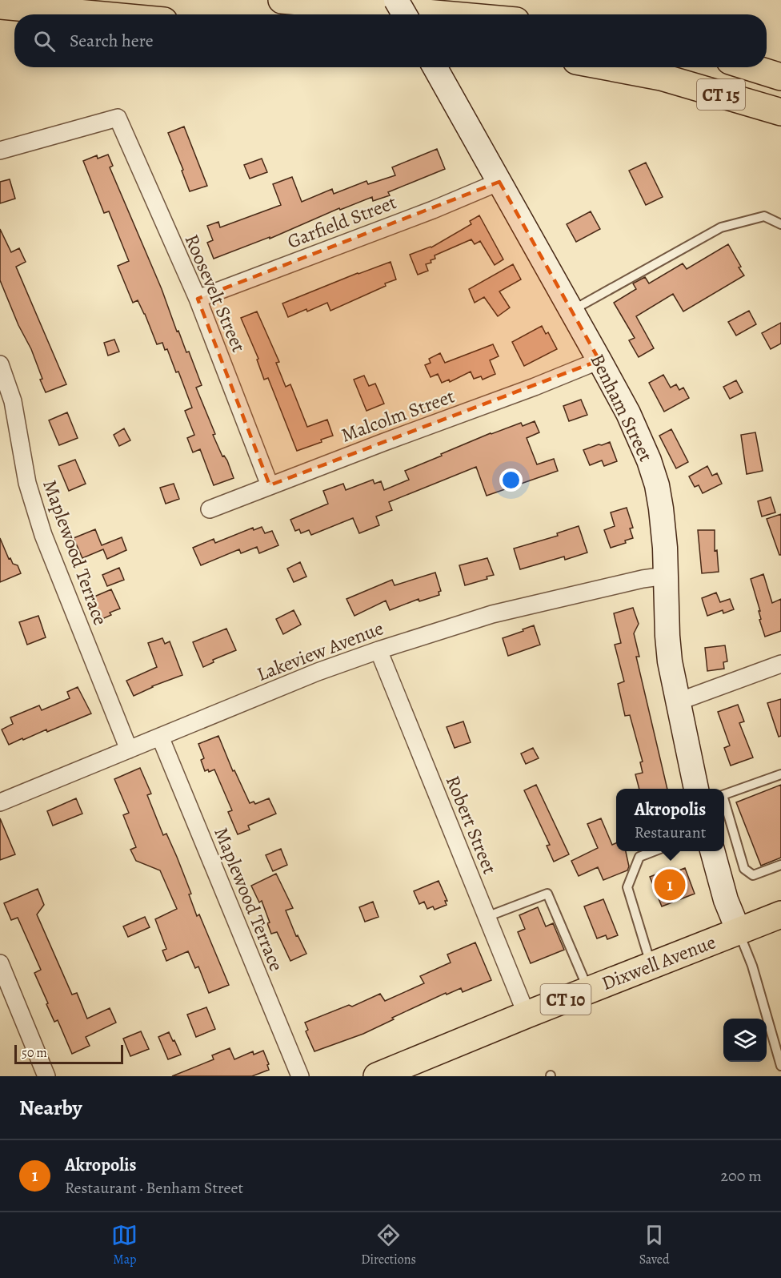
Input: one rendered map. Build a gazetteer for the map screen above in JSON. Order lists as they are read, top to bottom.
{
  "streets": {
    "main road": [
      "CT 15",
      "Benham Street",
      "Dixwell Avenue",
      "CT 10"
    ],
    "street": [
      "Garfield Street",
      "Roosevelt Street",
      "Malcolm Street",
      "Maplewood Terrace",
      "Lakeview Avenue",
      "Robert Street"
    ]
  },
  "crossings": [
    ["Garfield Street", "Roosevelt Street"],
    ["Garfield Street", "Benham Street"],
    ["Roosevelt Street", "Malcolm Street"],
    ["Benham Street", "Malcolm Street"],
    ["Benham Street", "Lakeview Avenue"],
    ["Maplewood Terrace", "Lakeview Avenue"],
    ["Lakeview Avenue", "Robert Street"],
    ["Robert Street", "Dixwell Avenue"]
  ],
  "scale_bar": "50 m",
  "page": {
    "search": "Search here",
    "popup": ["Akropolis", "Restaurant"],
    "pins": "1",
    "scale": "50 m",
    "heading": "Nearby",
    "list": [
      {
        "mark": "1",
        "name": "Akropolis",
        "note": "Restaurant · Benham Street",
        "value": "200 m"
      }
    ],
    "nav": ["Map", "Directions", "Saved"]
  }
}
